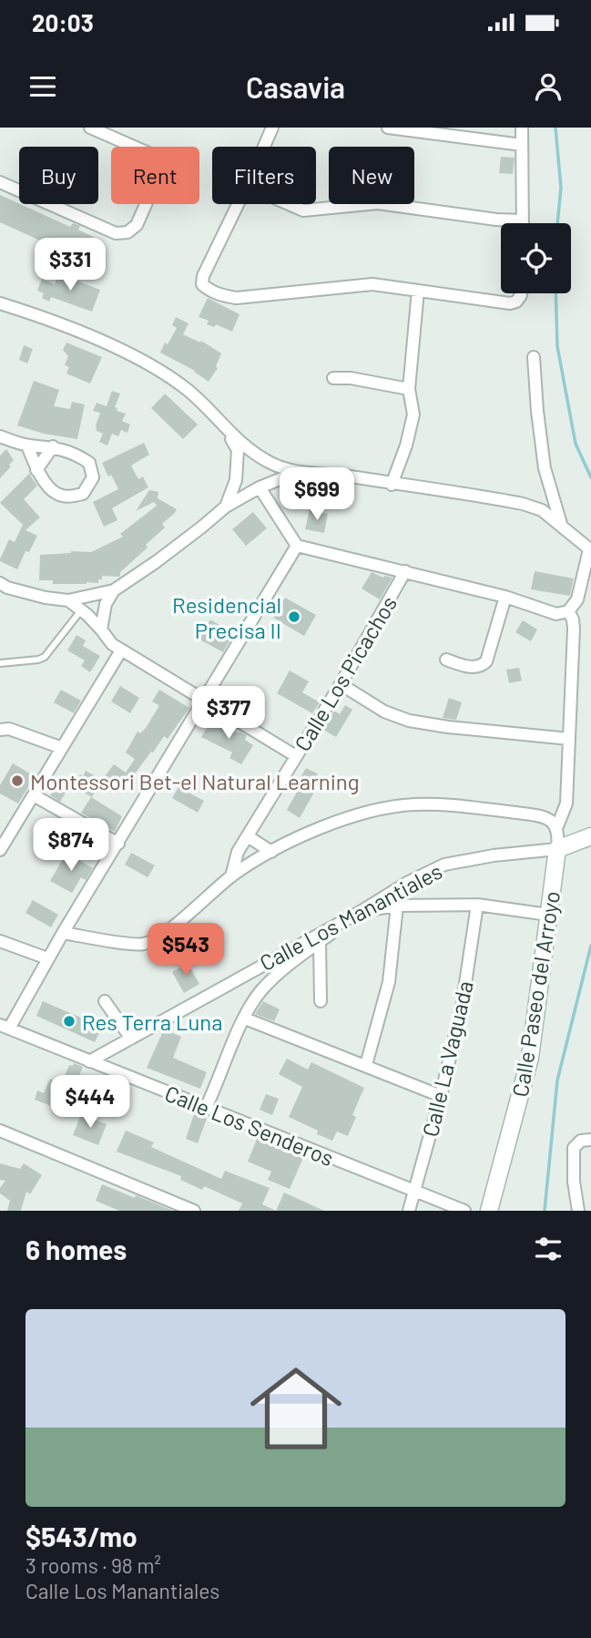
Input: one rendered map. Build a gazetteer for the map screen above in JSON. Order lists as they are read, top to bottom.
{
  "streets": {
    "main road": ["Calle Paseo del Arroyo"],
    "street": [
      "Calle Los Picachos",
      "Calle Los Manantiales",
      "Calle La Vaguada",
      "Calle Los Senderos"
    ]
  },
  "crossings": [
    ["Calle Los Manantiales", "Calle Paseo del Arroyo"],
    ["Calle Los Manantiales", "Calle Los Senderos"],
    ["Calle La Vaguada", "Calle Los Senderos"]
  ],
  "places": ["Residencial Precisa II", "Montessori Bet-el Natural Learning", "Res Terra Luna"],
  "page": {
    "status": "20:03",
    "header": "Casavia",
    "chip": [
      "Buy",
      "Rent",
      "Filters",
      "New"
    ],
    "price": [
      "$331",
      "$699",
      "$377",
      "$874",
      "$543",
      "$444"
    ],
    "heading": "6 homes",
    "list": [
      {
        "name": "$543/mo",
        "note": "3 rooms · 98 m² · Calle Los Manantiales"
      }
    ]
  }
}
